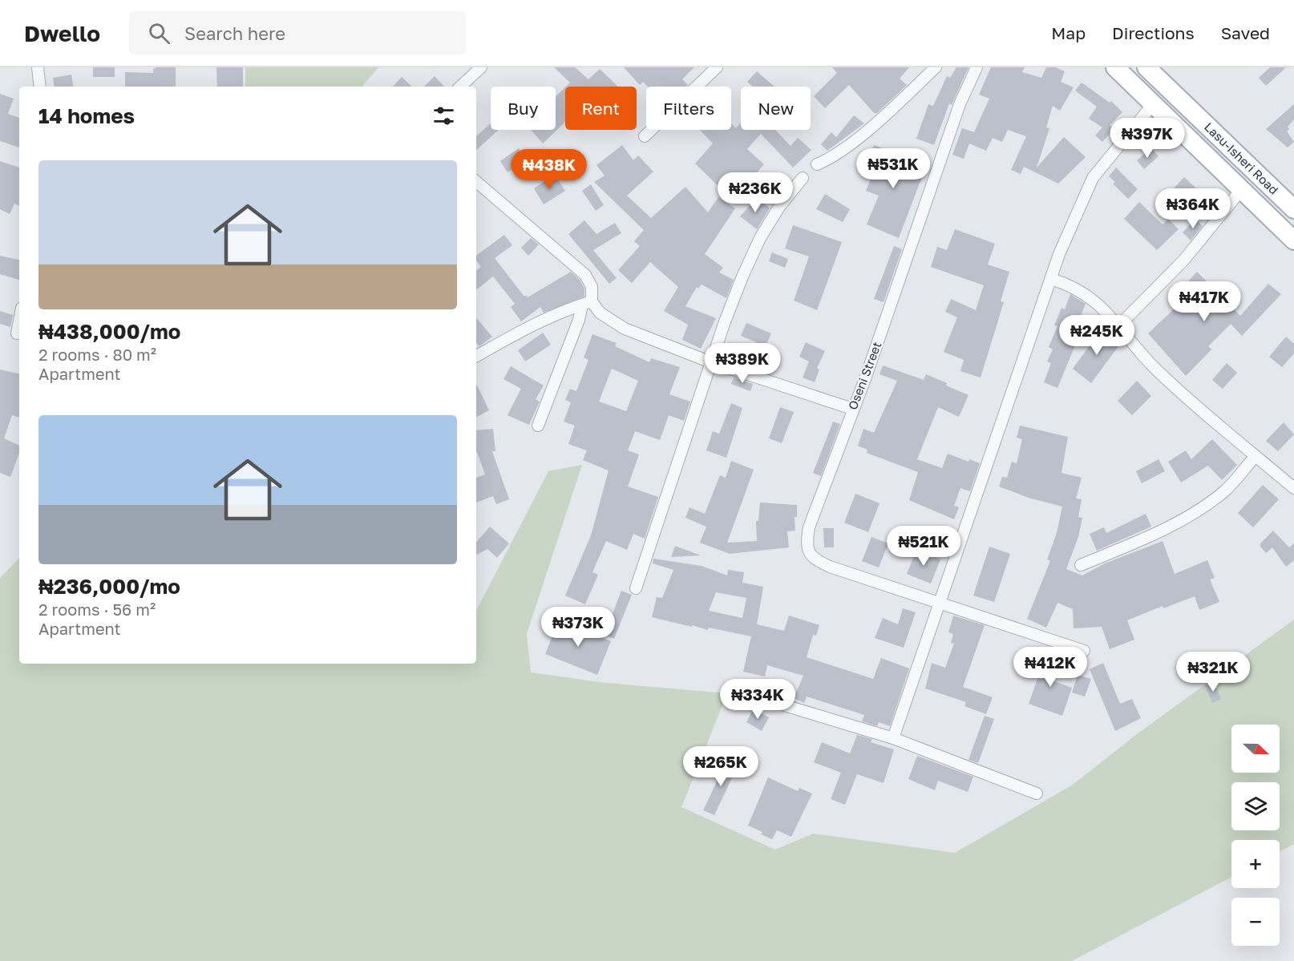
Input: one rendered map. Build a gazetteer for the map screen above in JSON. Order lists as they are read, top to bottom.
{
  "streets": {
    "main road": ["Lasu-Isheri Road"],
    "street": ["Oseni Street"]
  },
  "north": "right",
  "page": {
    "header": "Dwello",
    "search": "Search here",
    "nav": ["Map", "Directions", "Saved"],
    "chip": [
      "Buy",
      "Rent",
      "Filters",
      "New"
    ],
    "heading": "14 homes",
    "price": [
      "₦397K",
      "₦531K",
      "₦438K",
      "₦236K",
      "₦364K",
      "₦417K",
      "₦245K",
      "₦389K",
      "₦521K",
      "₦373K",
      "₦412K",
      "₦321K",
      "₦334K",
      "₦265K"
    ],
    "list": [
      {
        "name": "₦438,000/mo",
        "note": "2 rooms · 80 m² · Apartment"
      },
      {
        "name": "₦236,000/mo",
        "note": "2 rooms · 56 m² · Apartment"
      }
    ],
    "map_buttons": ["+", "−"]
  }
}
